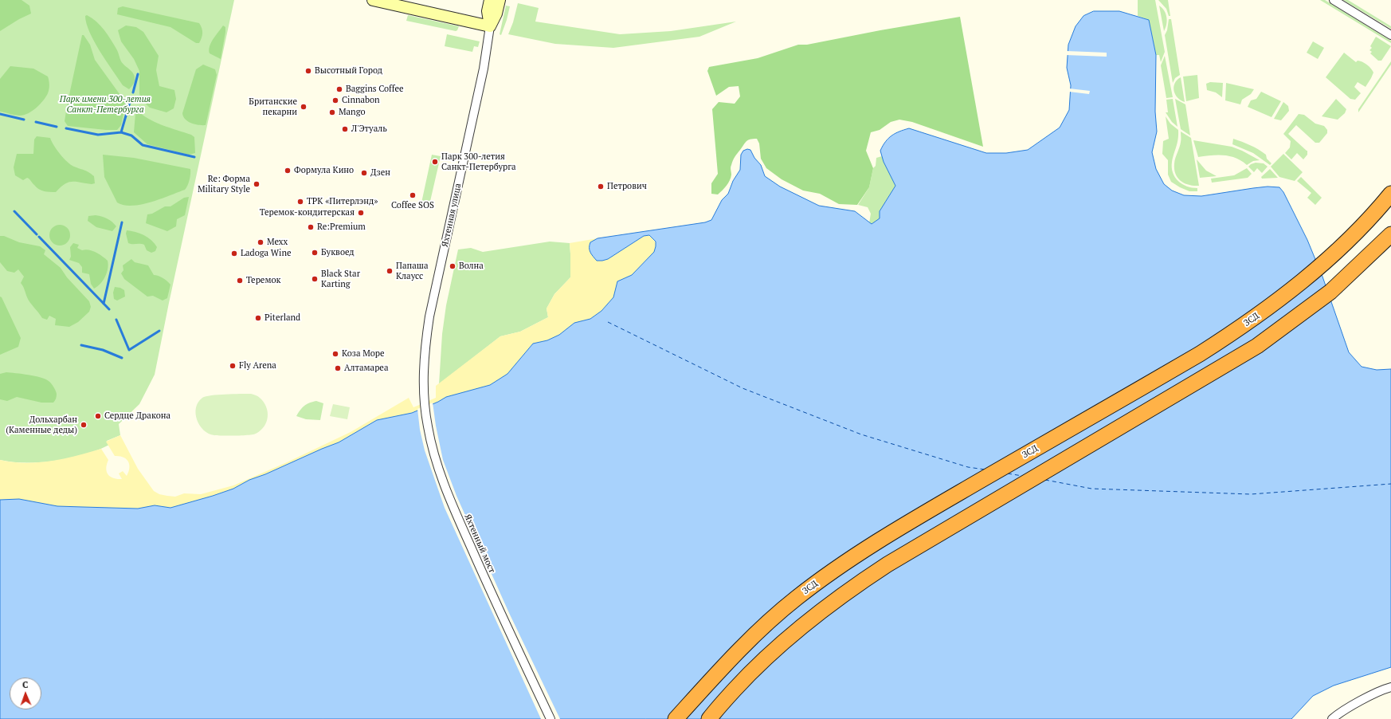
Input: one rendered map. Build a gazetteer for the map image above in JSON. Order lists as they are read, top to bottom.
{
  "streets": {
    "highway": ["ЗСД"],
    "street": ["Яхтенная улица", "Яхтенный мост"]
  },
  "crossings": [
    ["Яхтенная улица", "Яхтенный мост"]
  ],
  "parks": ["Парк имени 300-летия Санкт-Петербурга"],
  "places": [
    "Высотный Город",
    "Baggins Coffee",
    "Cinnabon",
    "Британские пекарни",
    "Mango",
    "Л'Этуаль",
    "Парк 300-летия Санкт-Петербурга",
    "Формула Кино",
    "Дзен",
    "Re: Форма Military Style",
    "Петрович",
    "Coffee SOS",
    "ТРК «Питерлэнд»",
    "Теремок-кондитерская",
    "Re:Premium",
    "Mexx",
    "Буквоед",
    "Ladoga Wine",
    "Волна",
    "Папаша Клаусс",
    "Black Star Karting",
    "Теремок",
    "Piterland",
    "Коза Море",
    "Fly Arena",
    "Алтамареа",
    "Сердце Дракона",
    "Дольхарбан (Каменные деды)"
  ],
  "north": "top"
}
